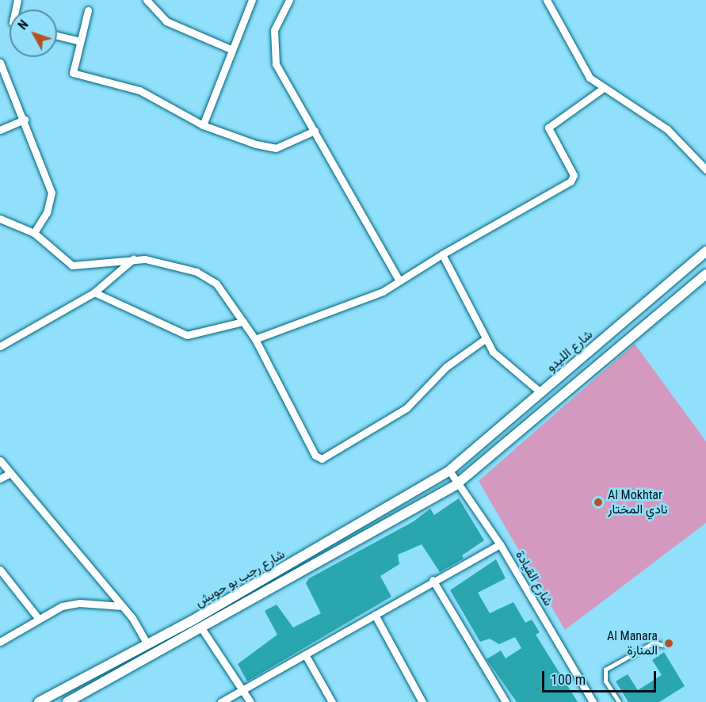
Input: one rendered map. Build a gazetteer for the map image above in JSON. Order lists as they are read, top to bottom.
{
  "streets": {
    "main road": ["شارع الليدو", "شارع رجب بو حويش"],
    "street": ["شارع القيادة"]
  },
  "crossings": [
    ["شارع الليدو", "شارع رجب بو حويش"],
    ["شارع الليدو", "شارع القيادة"],
    ["شارع رجب بو حويش", "شارع القيادة"]
  ],
  "places": ["Al Mokhtar نادي المختار", "Al Manara المنارة"],
  "scale_bar": "100 m",
  "north": "top left"
}
